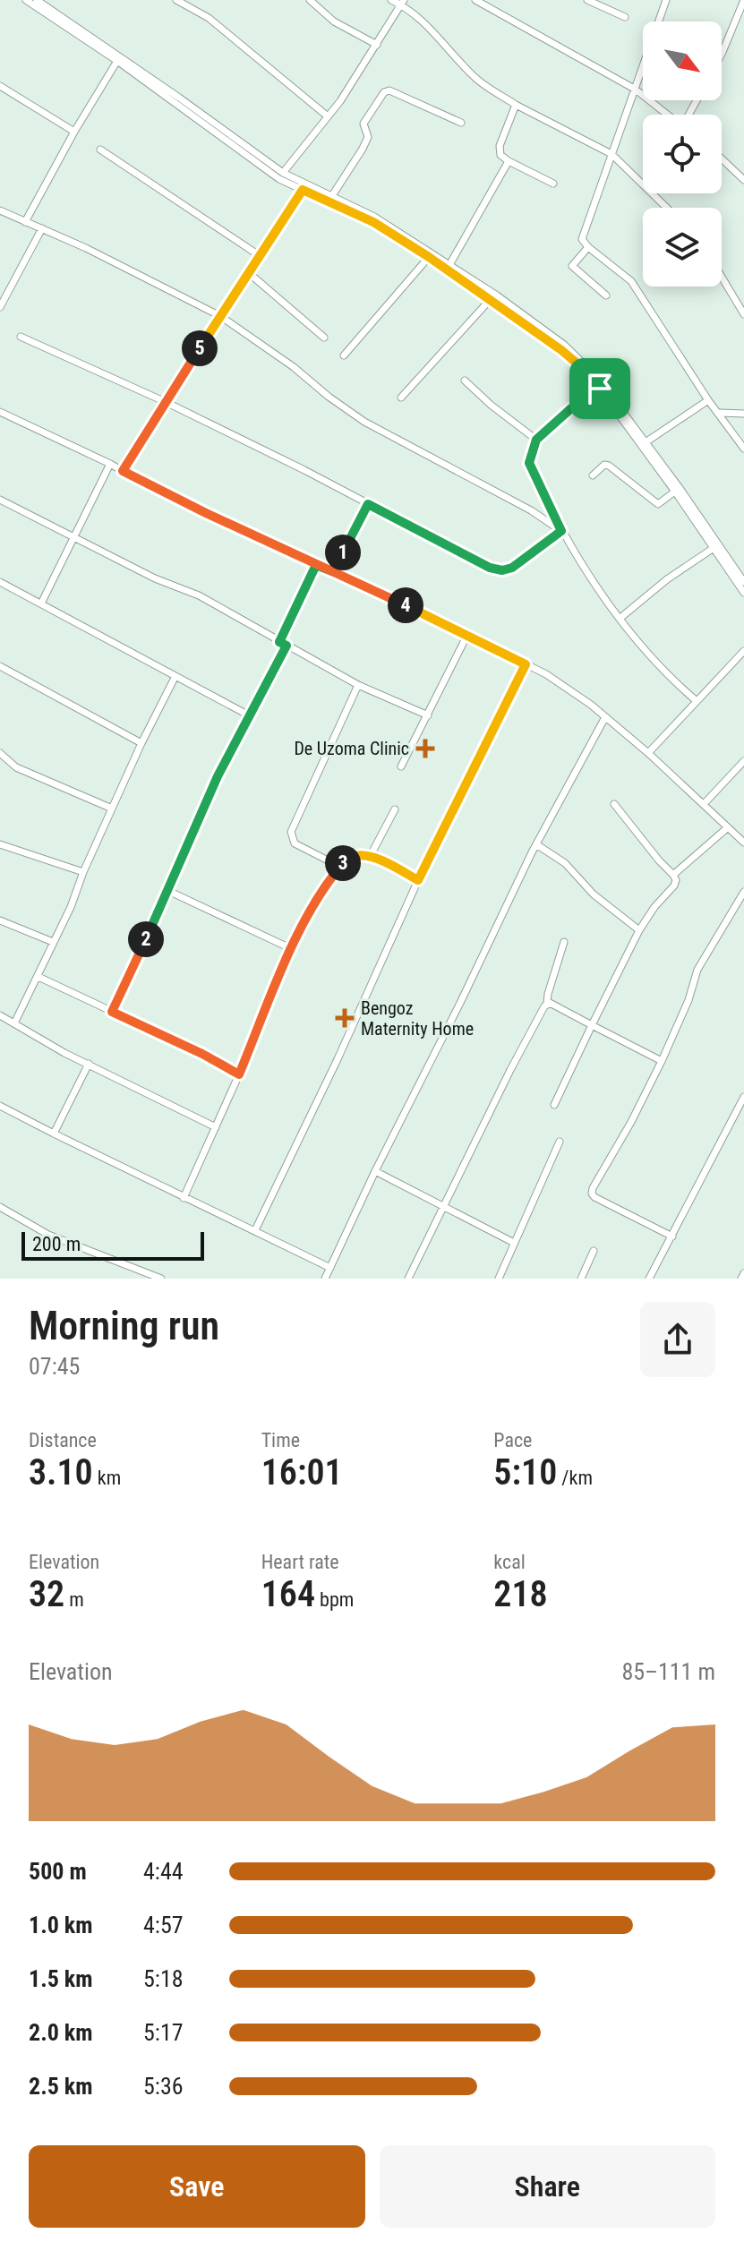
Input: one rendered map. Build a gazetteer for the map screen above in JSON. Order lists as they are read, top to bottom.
{
  "places": {
    "health": ["De Uzoma Clinic", "Bengoz Maternity Home"]
  },
  "scale_bar": "200 m",
  "north": "bottom right",
  "page": {
    "pins": [
      "5",
      "1",
      "4",
      "3",
      "2"
    ],
    "scale": "200 m",
    "heading": ["Morning run", "07:45"],
    "stats": [
      ["Distance", "3.10 km"],
      ["Time", "16:01"],
      ["Pace", "5:10 /km"],
      ["Elevation", "32 m"],
      ["Heart rate", "164 bpm"],
      ["kcal", "218"]
    ],
    "chart": ["Elevation", "85–111 m"],
    "list": [
      {
        "name": "500 m",
        "note": "4:44"
      },
      {
        "name": "1.0 km",
        "note": "4:57"
      },
      {
        "name": "1.5 km",
        "note": "5:18"
      },
      {
        "name": "2.0 km",
        "note": "5:17"
      },
      {
        "name": "2.5 km",
        "note": "5:36"
      }
    ],
    "buttons": ["Save", "Share"]
  }
}
